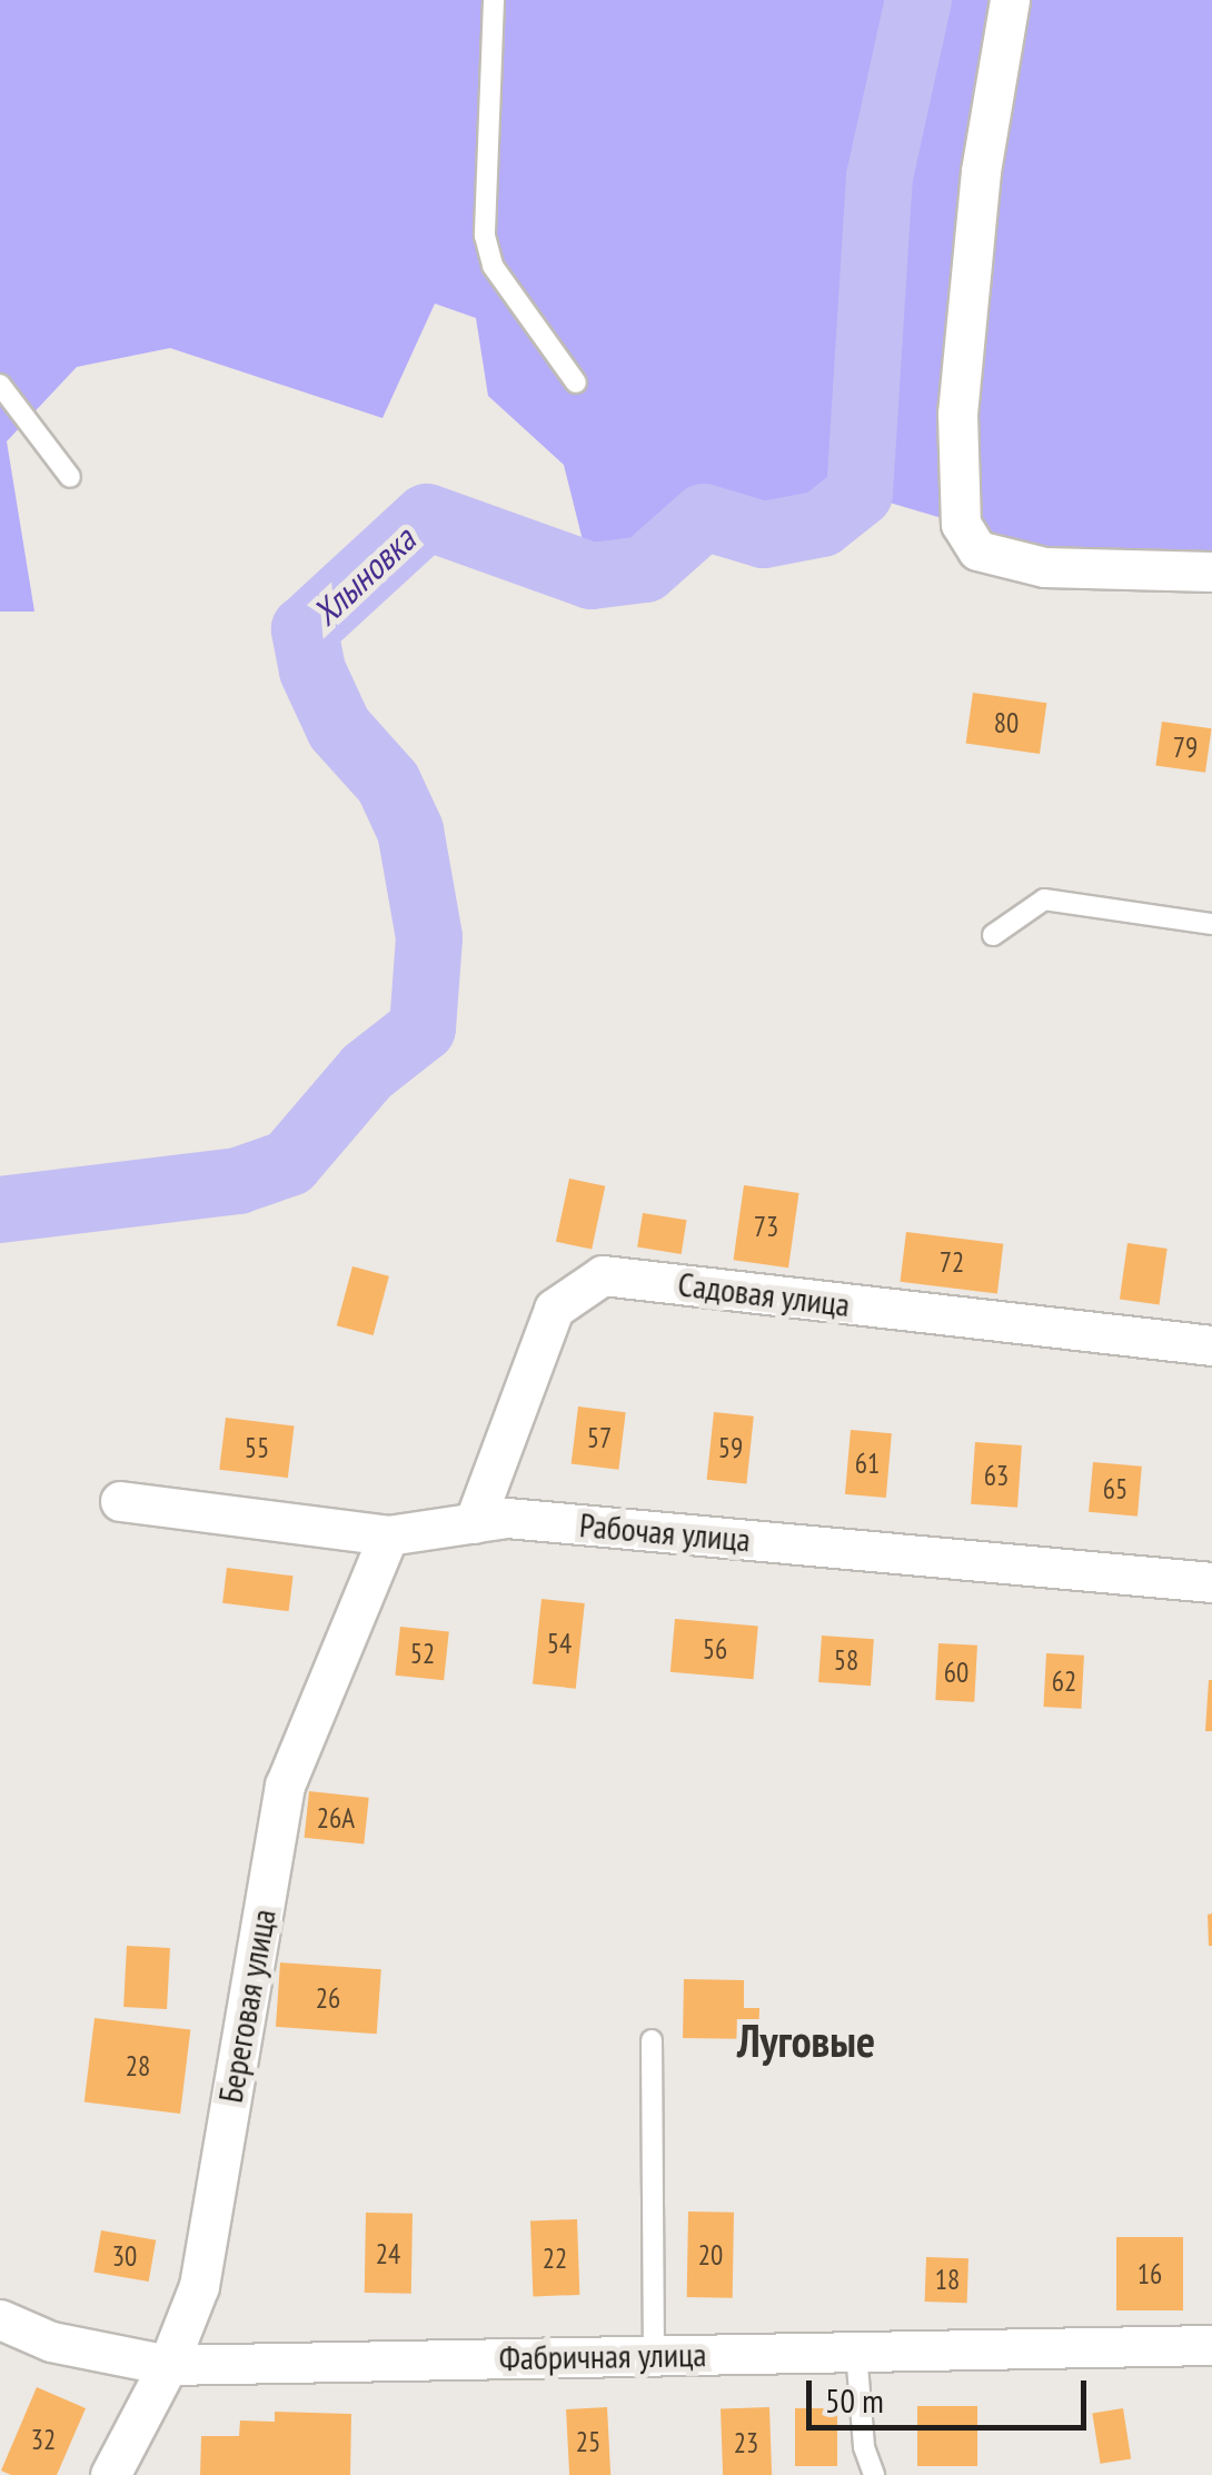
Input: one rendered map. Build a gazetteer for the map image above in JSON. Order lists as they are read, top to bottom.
{
  "streets": {
    "street": [
      "Садовая улица",
      "Рабочая улица",
      "Береговая улица",
      "Фабричная улица"
    ]
  },
  "crossings": [
    ["Садовая улица", "Рабочая улица"],
    ["Рабочая улица", "Береговая улица"],
    ["Береговая улица", "Фабричная улица"]
  ],
  "districts": ["Луговые"],
  "water": ["Хлыновка"],
  "house_numbers": [
    "80",
    "79",
    "73",
    "72",
    "57",
    "55",
    "59",
    "61",
    "63",
    "65",
    "54",
    "56",
    "52",
    "58",
    "60",
    "62",
    "26А",
    "26",
    "28",
    "24",
    "20",
    "30",
    "22",
    "16",
    "18",
    "32",
    "25",
    "23"
  ],
  "scale_bar": "50 m"
}
